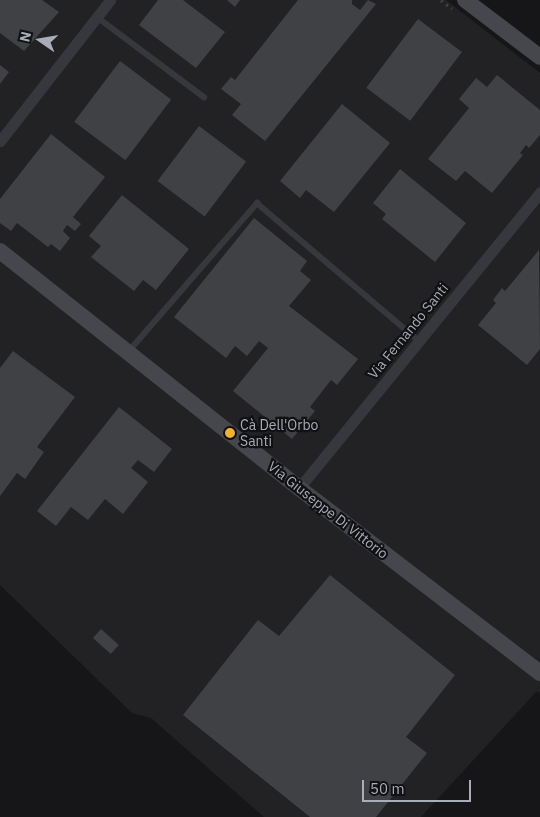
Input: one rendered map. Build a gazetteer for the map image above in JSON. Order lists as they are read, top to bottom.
{
  "streets": {
    "street": ["Via Fernando Santi", "Via Giuseppe Di Vittorio"]
  },
  "crossings": [
    ["Via Fernando Santi", "Via Giuseppe Di Vittorio"]
  ],
  "places": ["Cà Dell'Orbo Santi"],
  "scale_bar": "50 m",
  "north": "left"
}
